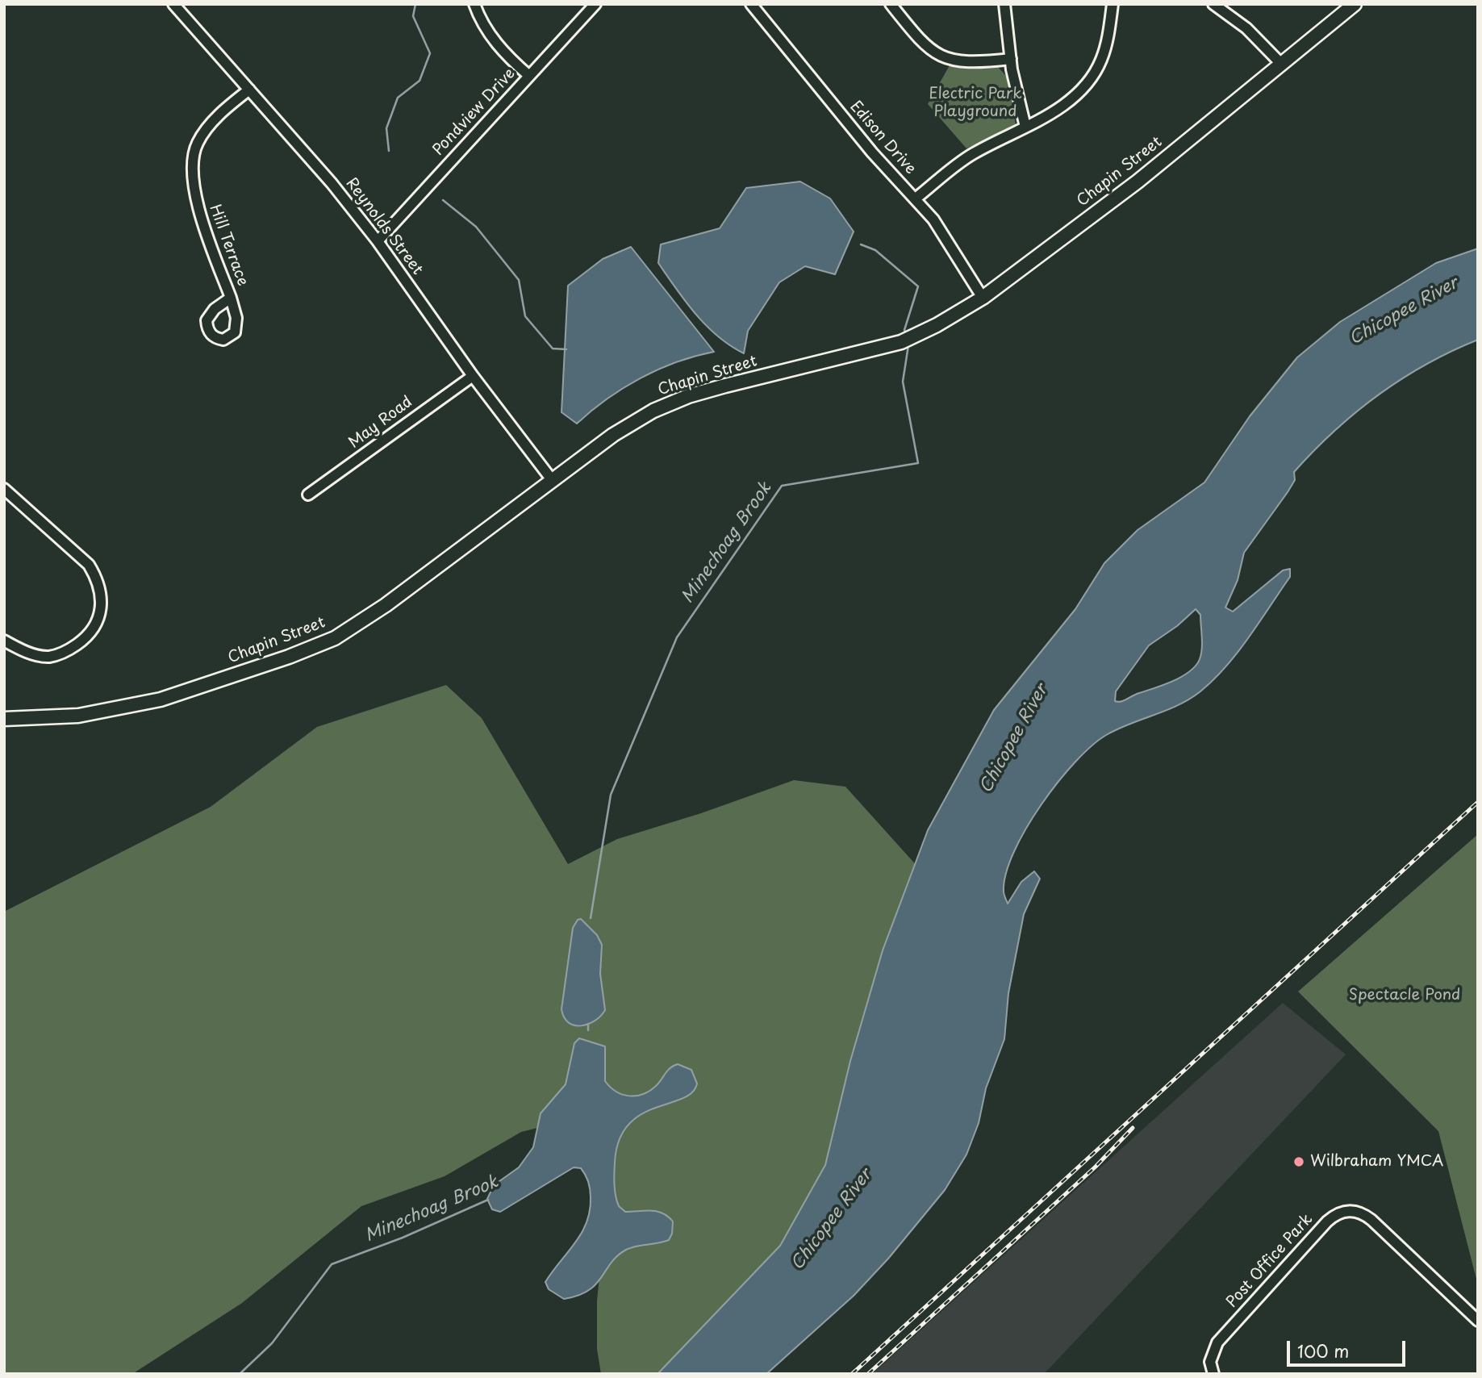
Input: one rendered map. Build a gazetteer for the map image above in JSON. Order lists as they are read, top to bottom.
{
  "streets": {
    "main road": ["Chapin Street"],
    "street": [
      "Pondview Drive",
      "Edison Drive",
      "Reynolds Street",
      "Hill Terrace",
      "May Road",
      "Post Office Park"
    ]
  },
  "crossings": [
    ["Pondview Drive", "Reynolds Street"],
    ["Edison Drive", "Chapin Street"],
    ["Chapin Street", "Reynolds Street"],
    ["Reynolds Street", "Hill Terrace"],
    ["Reynolds Street", "May Road"]
  ],
  "water": ["Chicopee River", "Minechoag Brook"],
  "parks": ["Electric Park Playground", "Spectacle Pond"],
  "places": ["Wilbraham YMCA"],
  "scale_bar": "100 m"
}
